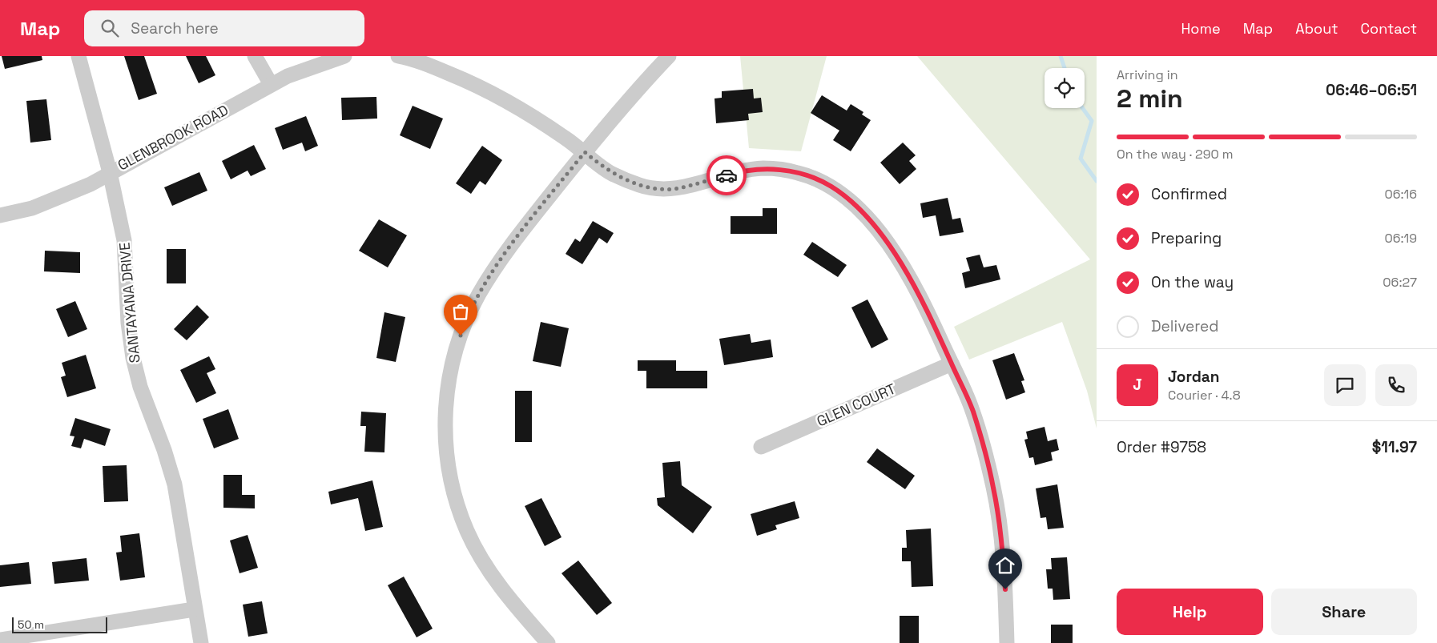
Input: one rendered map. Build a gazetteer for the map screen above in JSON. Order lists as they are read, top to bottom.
{
  "streets": {
    "street": ["GLENBROOK ROAD", "SANTAYANA DRIVE", "GLEN COURT"]
  },
  "crossings": [
    ["GLENBROOK ROAD", "SANTAYANA DRIVE"]
  ],
  "scale_bar": "50 m",
  "page": {
    "header": "Map",
    "search": "Search here",
    "nav": [
      "Home",
      "Map",
      "About",
      "Contact"
    ],
    "heading": ["2 min", "Arriving in", "06:46–06:51"],
    "panel": [
      "Jordan",
      "Courier · 4.8",
      "Order #9758",
      "$11.97"
    ],
    "bar": "On the way · 290 m",
    "list": [
      ["Confirmed", "06:16"],
      ["Preparing", "06:19"],
      ["On the way", "06:27"],
      "Delivered"
    ],
    "round": "J",
    "buttons": ["Help", "Share"],
    "scale": "50 m"
  }
}
